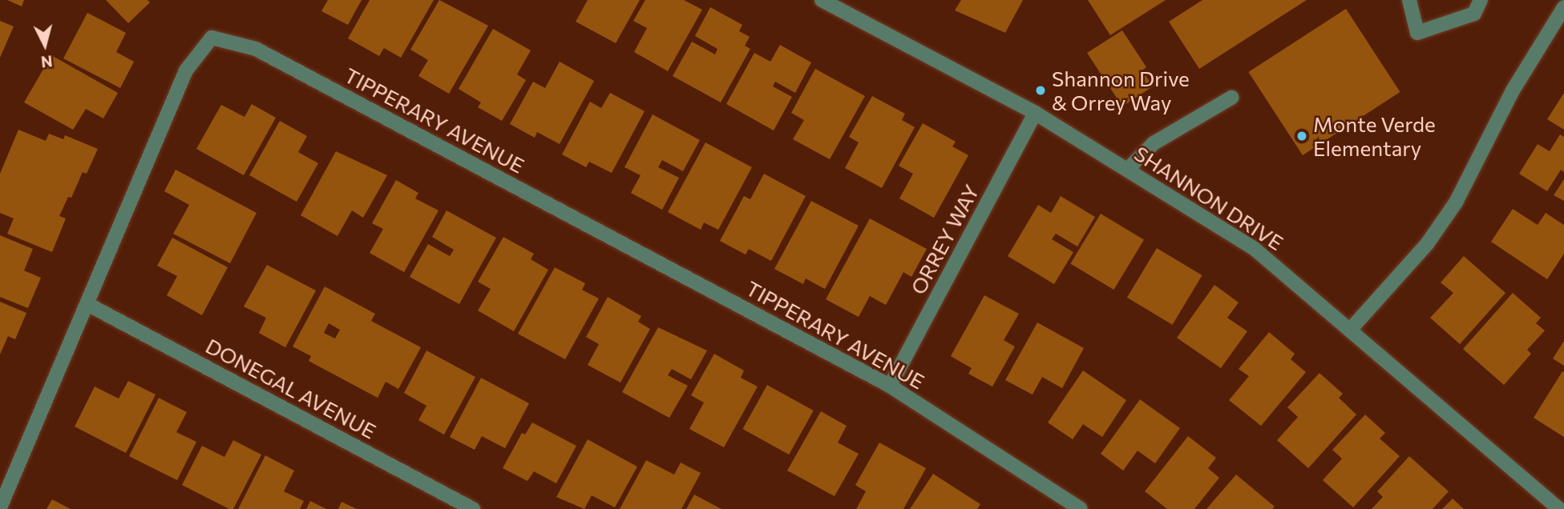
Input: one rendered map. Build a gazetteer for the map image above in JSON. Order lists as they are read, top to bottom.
{
  "streets": {
    "street": [
      "TIPPERARY AVENUE",
      "SHANNON DRIVE",
      "ORREY WAY",
      "DONEGAL AVENUE"
    ]
  },
  "crossings": [
    ["TIPPERARY AVENUE", "ORREY WAY"],
    ["TIPPERARY AVENUE", "DONEGAL AVENUE"],
    ["SHANNON DRIVE", "ORREY WAY"]
  ],
  "places": ["Shannon Drive & Orrey Way", "Monte Verde Elementary"],
  "north": "bottom"
}
